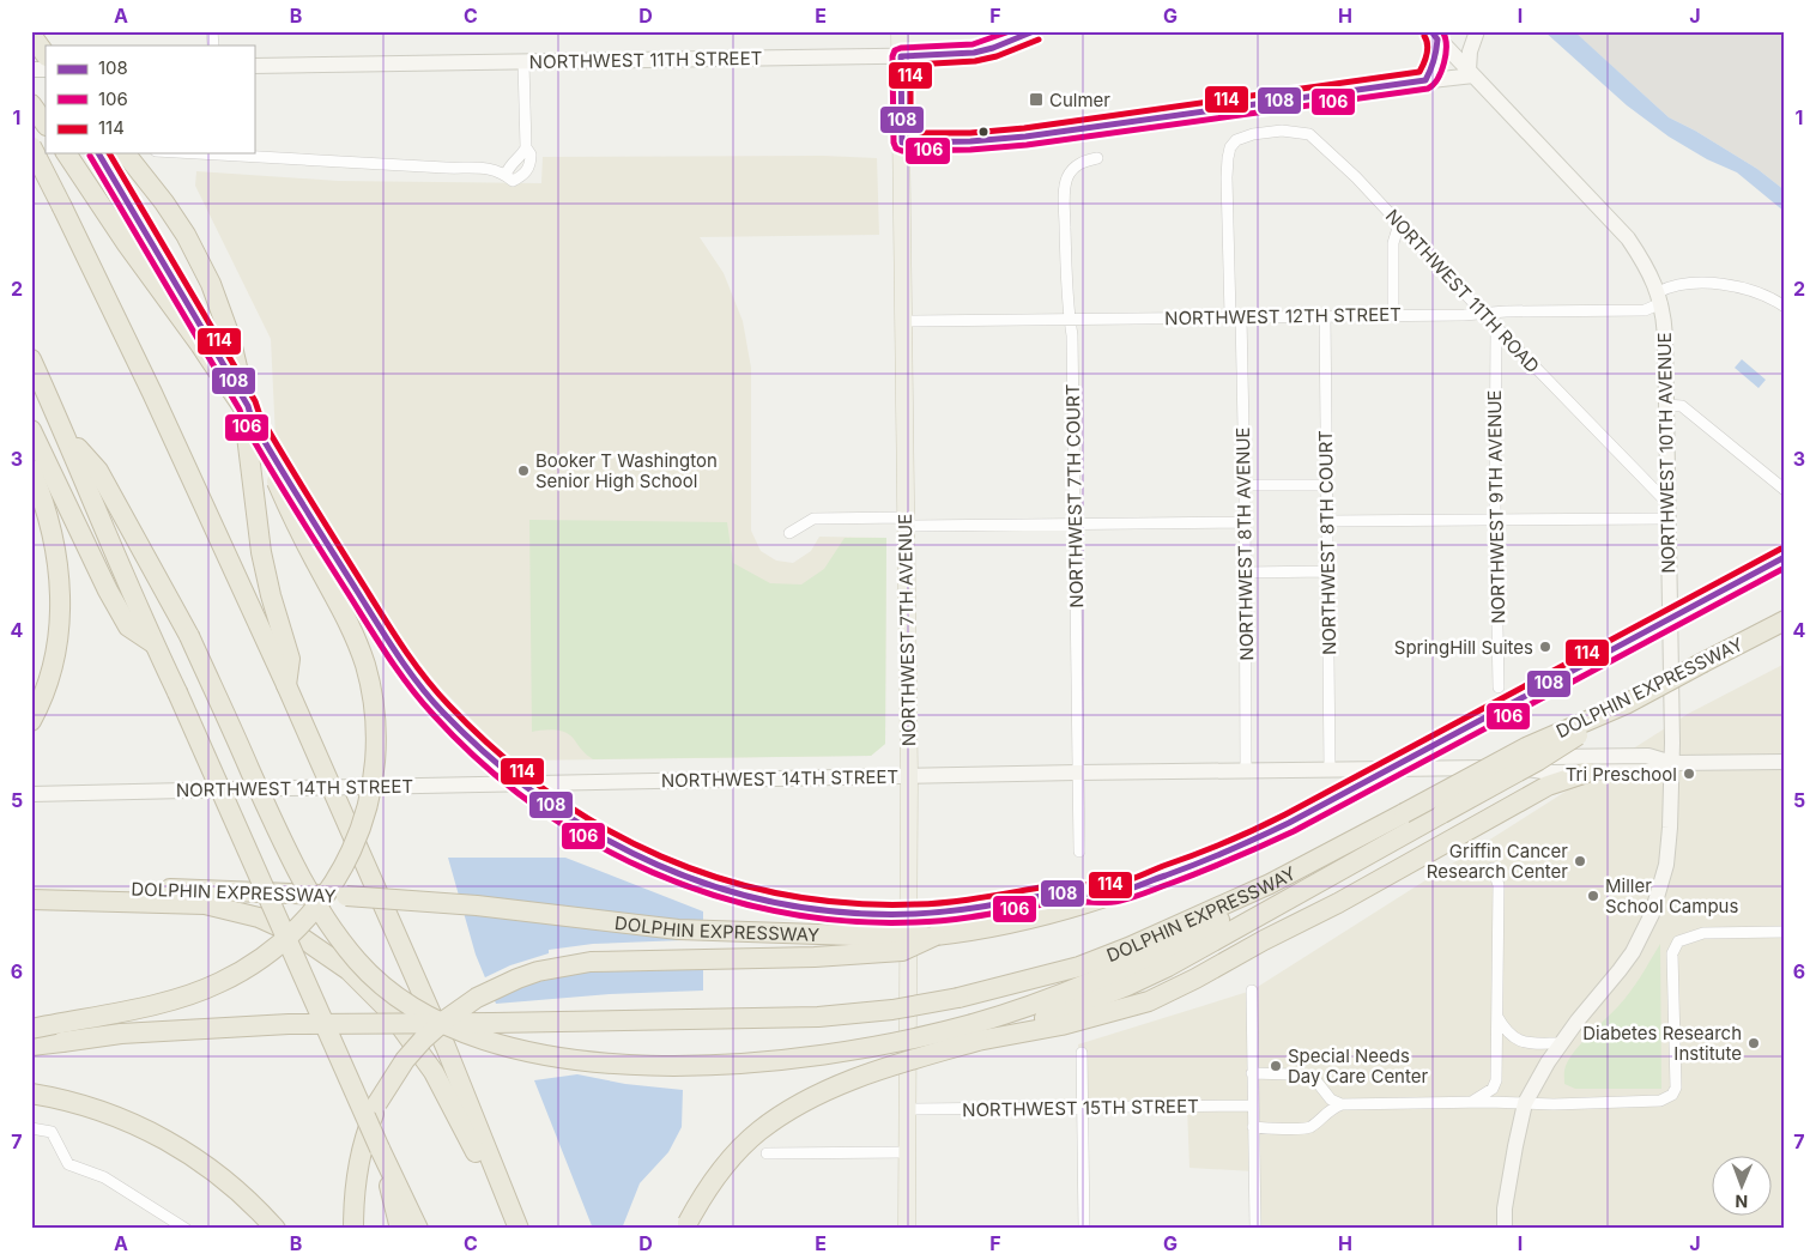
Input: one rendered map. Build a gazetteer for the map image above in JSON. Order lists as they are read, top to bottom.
{
  "streets": {
    "highway": ["DOLPHIN EXPRESSWAY"],
    "main road": ["NORTHWEST 7TH AVENUE"],
    "street": [
      "NORTHWEST 11TH STREET",
      "NORTHWEST 11TH ROAD",
      "NORTHWEST 12TH STREET",
      "NORTHWEST 10TH AVENUE",
      "NORTHWEST 7TH COURT",
      "NORTHWEST 9TH AVENUE",
      "NORTHWEST 8TH COURT",
      "NORTHWEST 8TH AVENUE",
      "NORTHWEST 14TH STREET",
      "NORTHWEST 15TH STREET"
    ]
  },
  "crossings": [
    ["NORTHWEST 11TH STREET", "NORTHWEST 7TH AVENUE"],
    ["NORTHWEST 11TH ROAD", "NORTHWEST 12TH STREET"],
    ["NORTHWEST 11TH ROAD", "NORTHWEST 10TH AVENUE"],
    ["NORTHWEST 11TH ROAD", "NORTHWEST 9TH AVENUE"],
    ["NORTHWEST 11TH ROAD", "NORTHWEST 8TH AVENUE"],
    ["NORTHWEST 12TH STREET", "NORTHWEST 10TH AVENUE"],
    ["NORTHWEST 12TH STREET", "NORTHWEST 7TH COURT"],
    ["NORTHWEST 12TH STREET", "NORTHWEST 8TH COURT"],
    ["NORTHWEST 12TH STREET", "NORTHWEST 8TH AVENUE"],
    ["NORTHWEST 12TH STREET", "NORTHWEST 7TH AVENUE"],
    ["NORTHWEST 10TH AVENUE", "NORTHWEST 14TH STREET"],
    ["NORTHWEST 7TH COURT", "NORTHWEST 14TH STREET"],
    ["NORTHWEST 8TH COURT", "NORTHWEST 14TH STREET"],
    ["NORTHWEST 8TH AVENUE", "NORTHWEST 14TH STREET"],
    ["NORTHWEST 7TH AVENUE", "NORTHWEST 14TH STREET"],
    ["NORTHWEST 7TH AVENUE", "NORTHWEST 15TH STREET"]
  ],
  "places": {
    "transit": ["Culmer"],
    "other": [
      "Booker T Washington Senior High School",
      "SpringHill Suites",
      "Tri Preschool",
      "Griffin Cancer Research Center",
      "Miller School Campus",
      "Diabetes Research Institute",
      "Special Needs Day Care Center"
    ]
  },
  "lines": ["transit line 108", "transit line 106", "transit line 114"],
  "legend": ["108", "106", "114"],
  "north": "bottom",
  "grid": {
    "columns": [
      "A",
      "B",
      "C",
      "D",
      "E",
      "F",
      "G",
      "H",
      "I",
      "J"
    ],
    "rows": [
      "1",
      "2",
      "3",
      "4",
      "5",
      "6",
      "7"
    ]
  }
}
